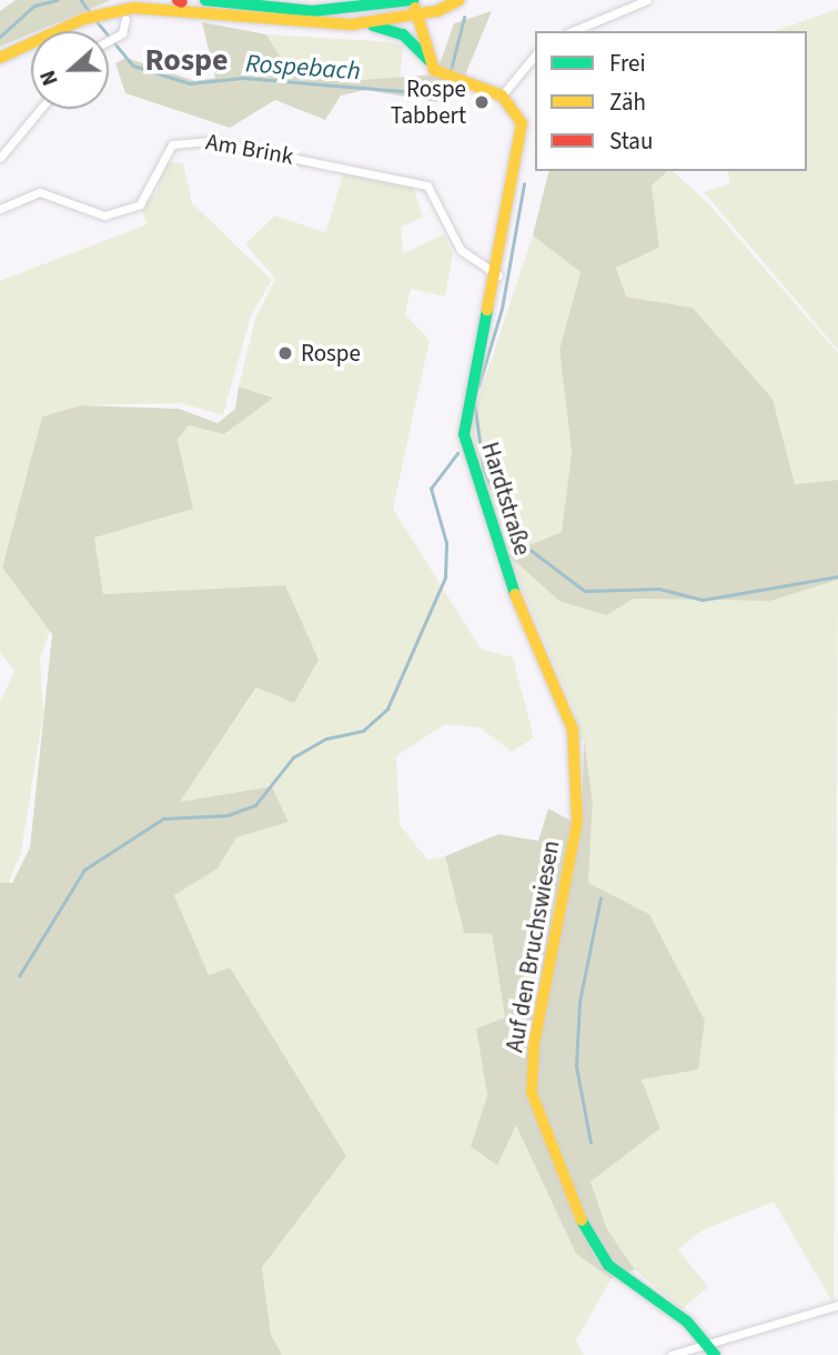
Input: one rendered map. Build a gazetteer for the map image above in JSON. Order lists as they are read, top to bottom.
{
  "streets": {
    "street": ["Am Brink", "Hardtstraße", "Auf den Bruchswiesen"]
  },
  "crossings": [
    ["Am Brink", "Hardtstraße"],
    ["Hardtstraße", "Auf den Bruchswiesen"]
  ],
  "districts": ["Rospe"],
  "water": ["Rospebach"],
  "places": ["Rospe Tabbert", "Rospe"],
  "legend": ["Frei", "Zäh", "Stau"],
  "north": "left"
}
